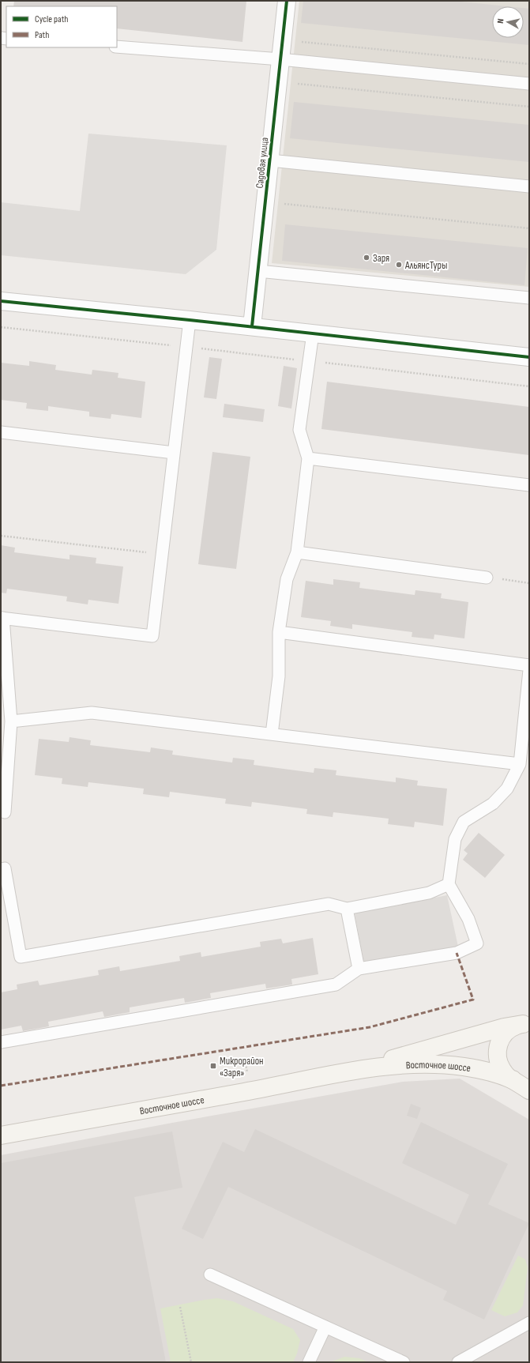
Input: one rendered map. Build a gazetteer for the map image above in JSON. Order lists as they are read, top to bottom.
{
  "streets": {
    "main road": ["Восточное шоссе"],
    "street": ["Садовая улица"]
  },
  "places": {
    "other": ["Заря", "АльянсТуры"],
    "transit": ["Микрорайон «Заря»"]
  },
  "legend": ["Cycle path", "Path"],
  "north": "left"
}
